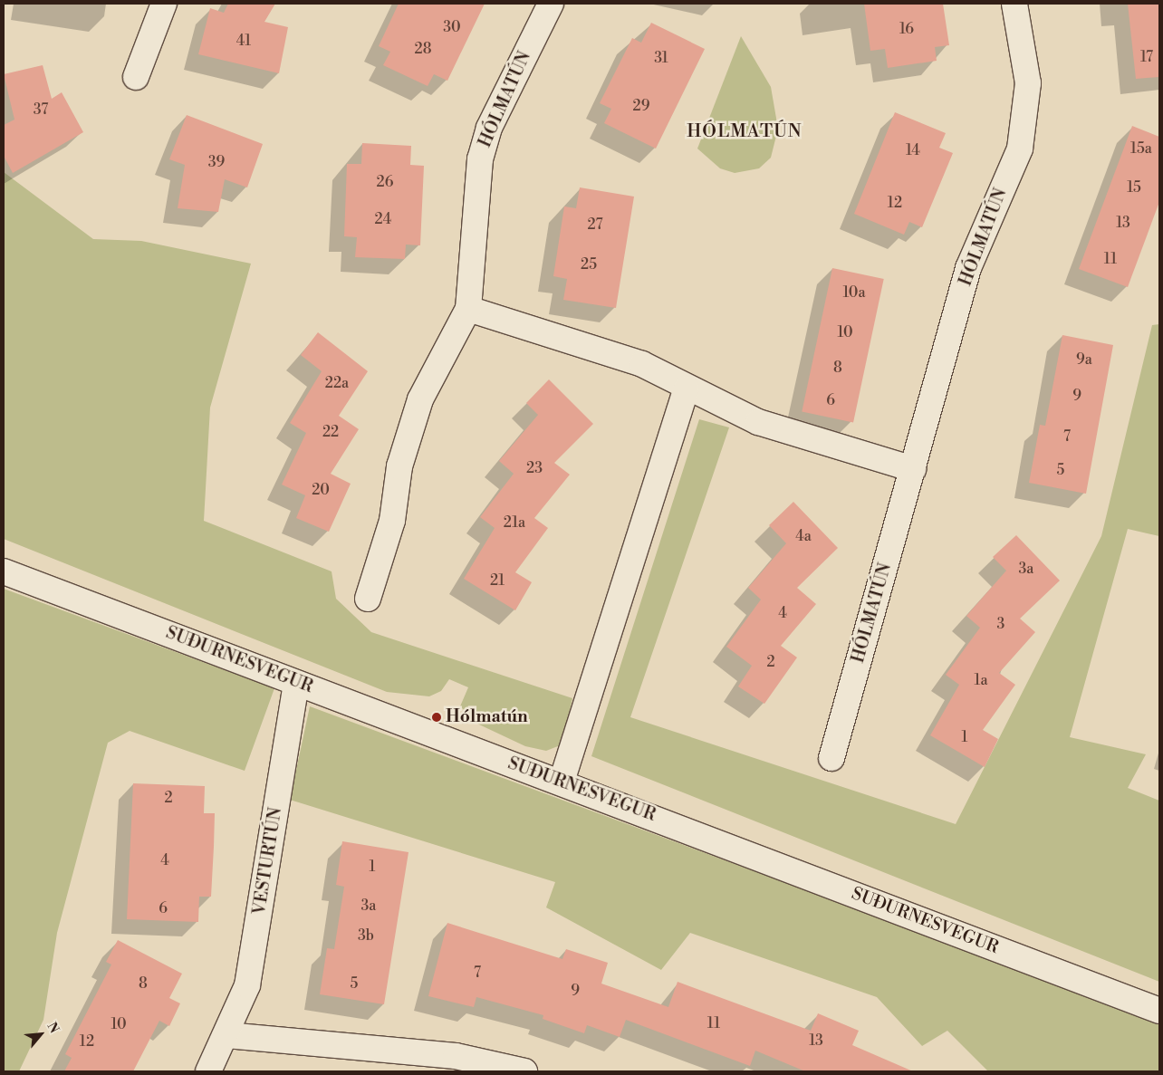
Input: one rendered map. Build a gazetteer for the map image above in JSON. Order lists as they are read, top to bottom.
{
  "streets": {
    "street": ["HÓLMATÚN", "SUÐURNESVEGUR", "VESTURTÚN"]
  },
  "crossings": [
    ["SUÐURNESVEGUR", "VESTURTÚN"]
  ],
  "districts": ["HÓLMATÚN"],
  "places": ["Hólmatún"],
  "house_numbers": [
    "30",
    "16",
    "41",
    "28",
    "17",
    "31",
    "29",
    "37",
    "15a",
    "14",
    "39",
    "26",
    "15",
    "12",
    "24",
    "13",
    "27",
    "11",
    "25",
    "10a",
    "10",
    "9a",
    "8",
    "22a",
    "9",
    "6",
    "22",
    "7",
    "23",
    "5",
    "20",
    "21a",
    "4a",
    "3a",
    "21",
    "4",
    "3",
    "2",
    "1a",
    "1",
    "2",
    "4",
    "1",
    "3a",
    "6",
    "3b",
    "7",
    "8",
    "5",
    "9",
    "11",
    "10",
    "13",
    "12"
  ],
  "north": "top right"
}
